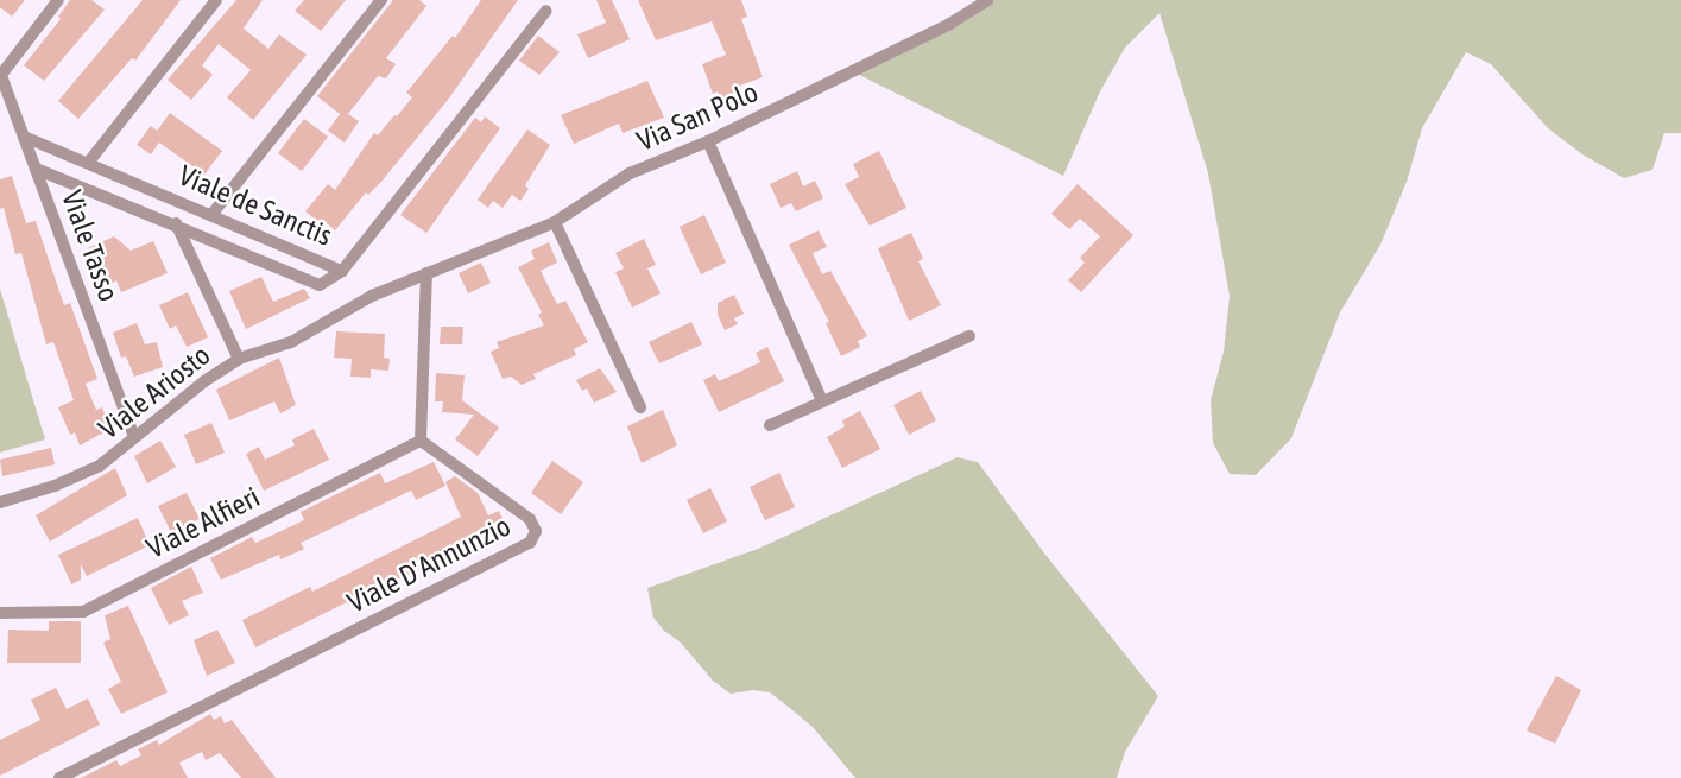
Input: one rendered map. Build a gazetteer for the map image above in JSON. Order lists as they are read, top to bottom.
{
  "streets": {
    "street": [
      "Via San Polo",
      "Viale de Sanctis",
      "Viale Tasso",
      "Viale Ariosto",
      "Viale Alfieri",
      "Viale D'Annunzio"
    ]
  },
  "crossings": [
    ["Via San Polo", "Viale Ariosto"],
    ["Viale de Sanctis", "Viale Tasso"],
    ["Viale Tasso", "Viale Ariosto"],
    ["Viale Alfieri", "Viale D'Annunzio"]
  ]
}
